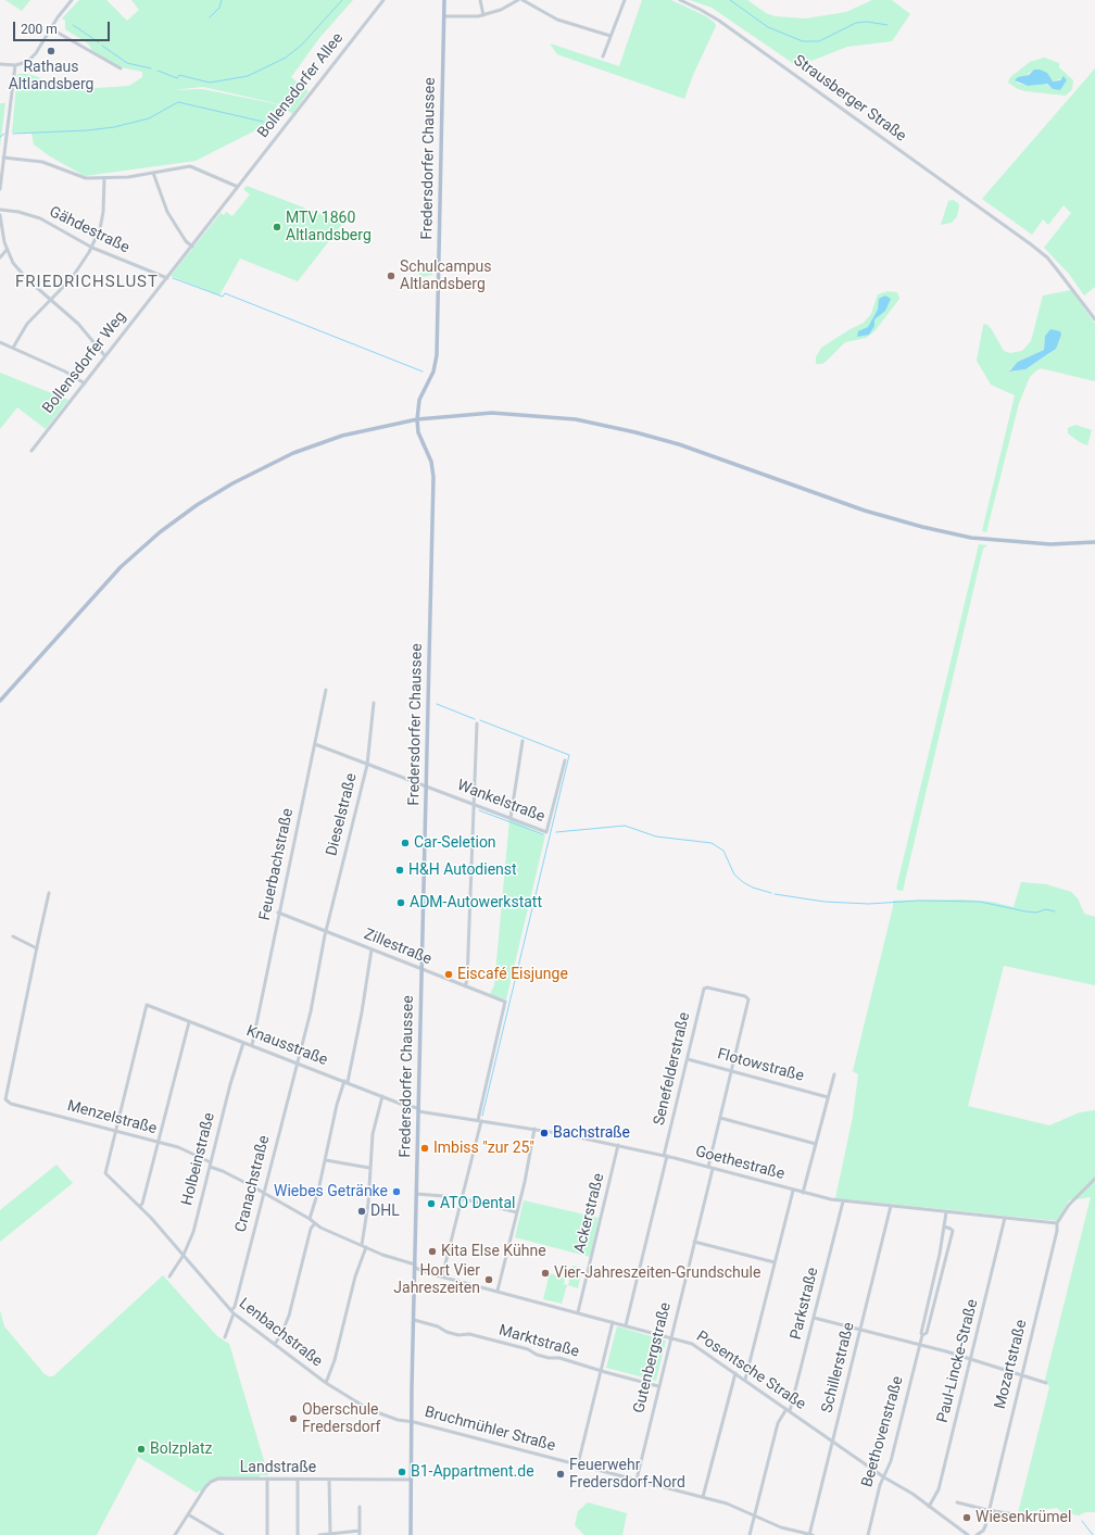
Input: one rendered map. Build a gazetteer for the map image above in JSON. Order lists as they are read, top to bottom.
{
  "streets": {
    "main road": ["Fredersdorfer Chaussee"],
    "street": [
      "Bollensdorfer Allee",
      "Strausberger Straße",
      "Gähdestraße",
      "Bollensdorfer Weg",
      "Wankelstraße",
      "Dieselstraße",
      "Feuerbachstraße",
      "Zillestraße",
      "Knausstraße",
      "Flotowstraße",
      "Senefelderstraße",
      "Menzelstraße",
      "Holbeinstraße",
      "Goethestraße",
      "Cranachstraße",
      "Ackerstraße",
      "Parkstraße",
      "Lenbachstraße",
      "Marktstraße",
      "Gutenbergstraße",
      "Paul-Lincke-Straße",
      "Mozartstraße",
      "Schillerstraße",
      "Posentsche Straße",
      "Bruchmühler Straße",
      "Beethovenstraße",
      "Landstraße"
    ]
  },
  "crossings": [
    ["Bollensdorfer Allee", "Bollensdorfer Weg"],
    ["Fredersdorfer Chaussee", "Wankelstraße"],
    ["Fredersdorfer Chaussee", "Zillestraße"],
    ["Fredersdorfer Chaussee", "Knausstraße"],
    ["Fredersdorfer Chaussee", "Goethestraße"],
    ["Fredersdorfer Chaussee", "Lenbachstraße"],
    ["Fredersdorfer Chaussee", "Marktstraße"],
    ["Fredersdorfer Chaussee", "Posentsche Straße"],
    ["Fredersdorfer Chaussee", "Bruchmühler Straße"],
    ["Fredersdorfer Chaussee", "Landstraße"],
    ["Gähdestraße", "Bollensdorfer Weg"],
    ["Wankelstraße", "Dieselstraße"],
    ["Wankelstraße", "Feuerbachstraße"],
    ["Dieselstraße", "Zillestraße"],
    ["Dieselstraße", "Knausstraße"],
    ["Dieselstraße", "Cranachstraße"],
    ["Feuerbachstraße", "Zillestraße"],
    ["Feuerbachstraße", "Knausstraße"],
    ["Zillestraße", "Goethestraße"],
    ["Knausstraße", "Menzelstraße"],
    ["Knausstraße", "Holbeinstraße"],
    ["Knausstraße", "Goethestraße"],
    ["Knausstraße", "Cranachstraße"],
    ["Knausstraße", "Lenbachstraße"],
    ["Flotowstraße", "Senefelderstraße"],
    ["Senefelderstraße", "Goethestraße"],
    ["Senefelderstraße", "Posentsche Straße"],
    ["Menzelstraße", "Holbeinstraße"],
    ["Menzelstraße", "Lenbachstraße"],
    ["Holbeinstraße", "Lenbachstraße"],
    ["Goethestraße", "Ackerstraße"],
    ["Goethestraße", "Parkstraße"],
    ["Goethestraße", "Gutenbergstraße"],
    ["Goethestraße", "Paul-Lincke-Straße"],
    ["Goethestraße", "Mozartstraße"],
    ["Goethestraße", "Schillerstraße"],
    ["Goethestraße", "Beethovenstraße"],
    ["Cranachstraße", "Lenbachstraße"],
    ["Ackerstraße", "Posentsche Straße"],
    ["Parkstraße", "Posentsche Straße"],
    ["Parkstraße", "Bruchmühler Straße"],
    ["Lenbachstraße", "Bruchmühler Straße"],
    ["Marktstraße", "Gutenbergstraße"],
    ["Gutenbergstraße", "Posentsche Straße"],
    ["Gutenbergstraße", "Bruchmühler Straße"],
    ["Paul-Lincke-Straße", "Posentsche Straße"],
    ["Schillerstraße", "Posentsche Straße"],
    ["Schillerstraße", "Bruchmühler Straße"],
    ["Posentsche Straße", "Beethovenstraße"]
  ],
  "districts": ["FRIEDRICHSLUST"],
  "places": [
    "Rathaus Altlandsberg",
    "MTV 1860 Altlandsberg",
    "Schulcampus Altlandsberg",
    "Car-Seletion",
    "H&H Autodienst",
    "ADM-Autowerkstatt",
    "Eiscafé Eisjunge",
    "Bachstraße",
    "Imbiss \"zur 25\"",
    "Wiebes Getränke",
    "ATO Dental",
    "DHL",
    "Kita Else Kühne",
    "Vier-Jahreszeiten-Grundschule",
    "Hort Vier Jahreszeiten",
    "Oberschule Fredersdorf",
    "Bolzplatz",
    "B1-Appartment.de",
    "Feuerwehr Fredersdorf-Nord",
    "Wiesenkrümel"
  ],
  "scale_bar": "200 m"
}
